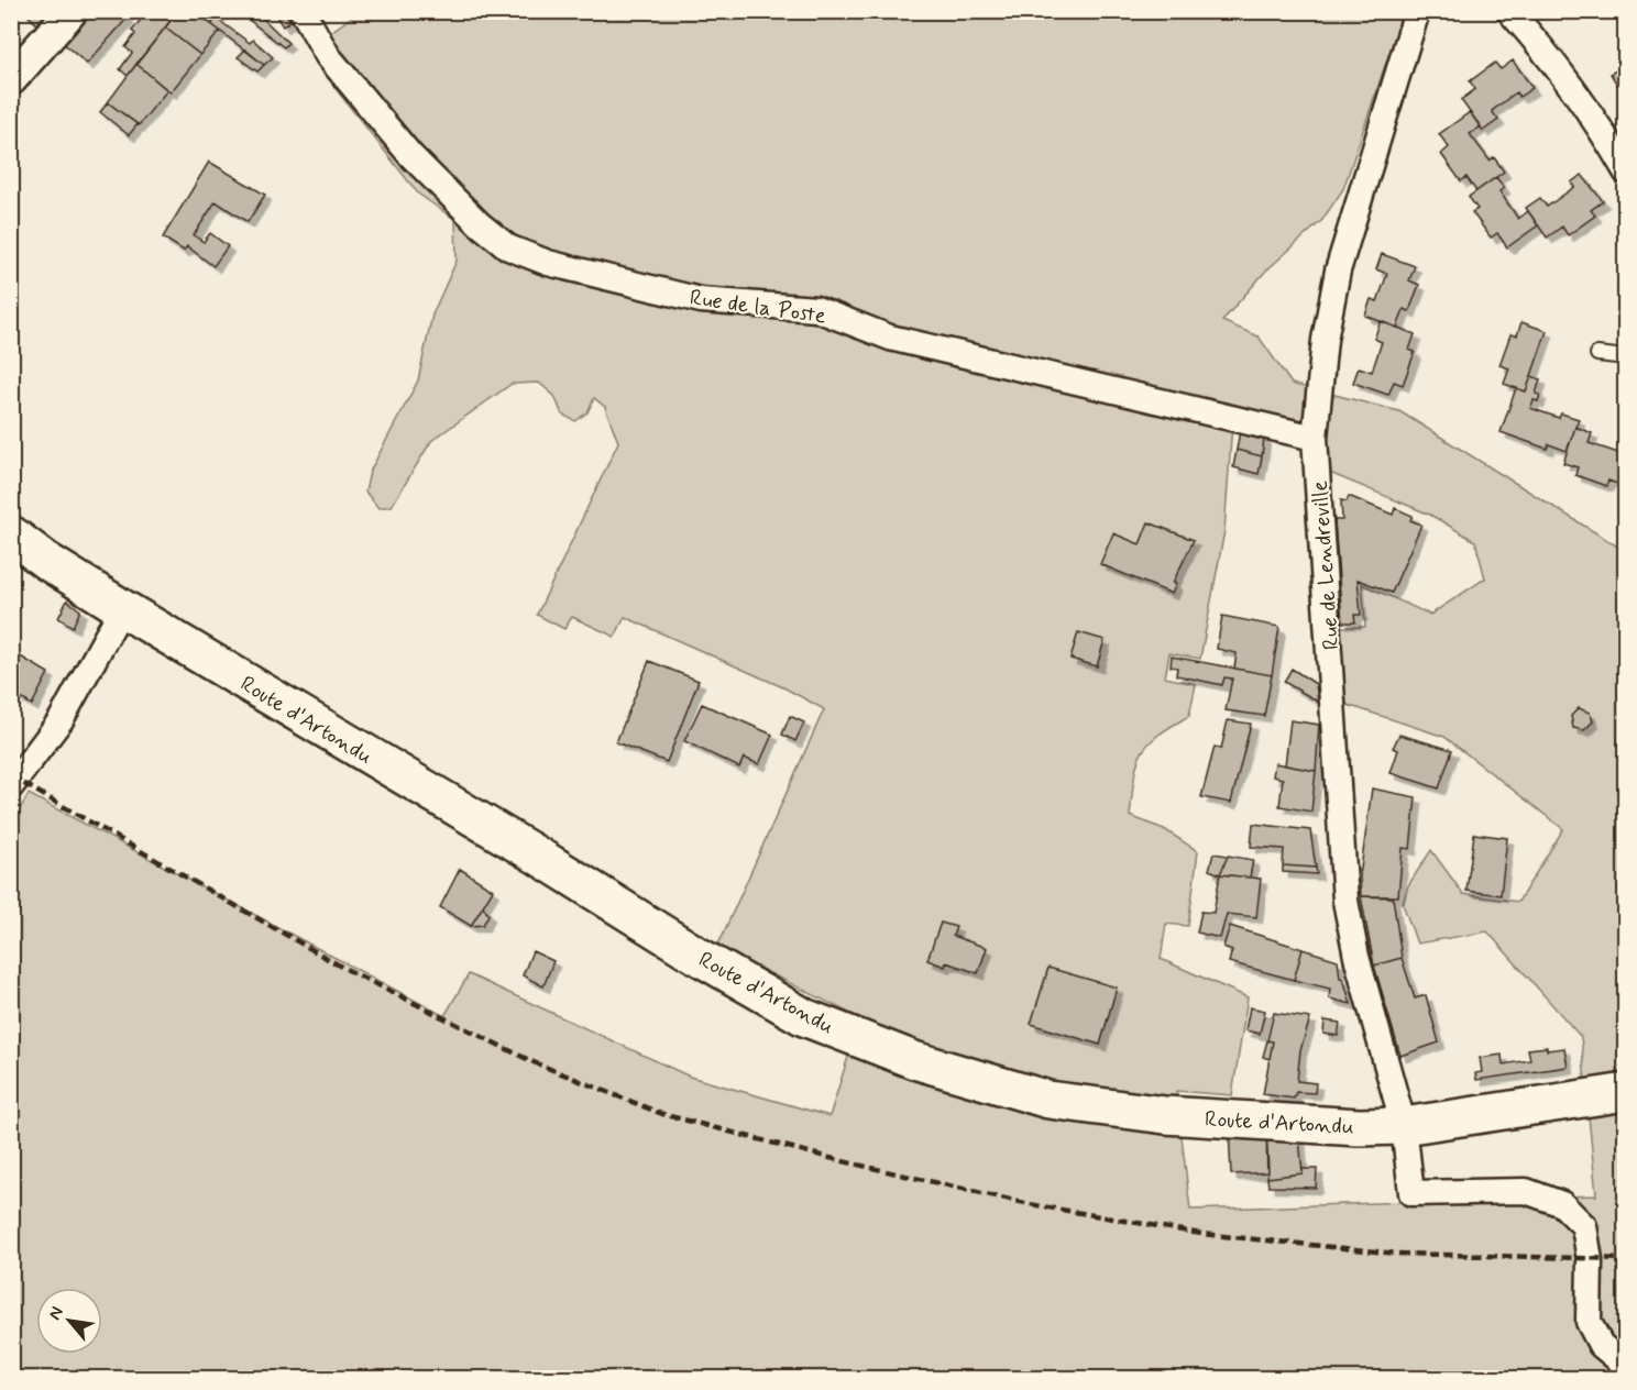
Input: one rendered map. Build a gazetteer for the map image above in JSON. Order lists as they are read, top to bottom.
{
  "streets": {
    "main road": ["Route d'Artondu"],
    "street": ["Rue de la Poste", "Rue de Lendreville"]
  },
  "crossings": [
    ["Rue de la Poste", "Rue de Lendreville"],
    ["Rue de Lendreville", "Route d'Artondu"]
  ],
  "north": "top left"
}
